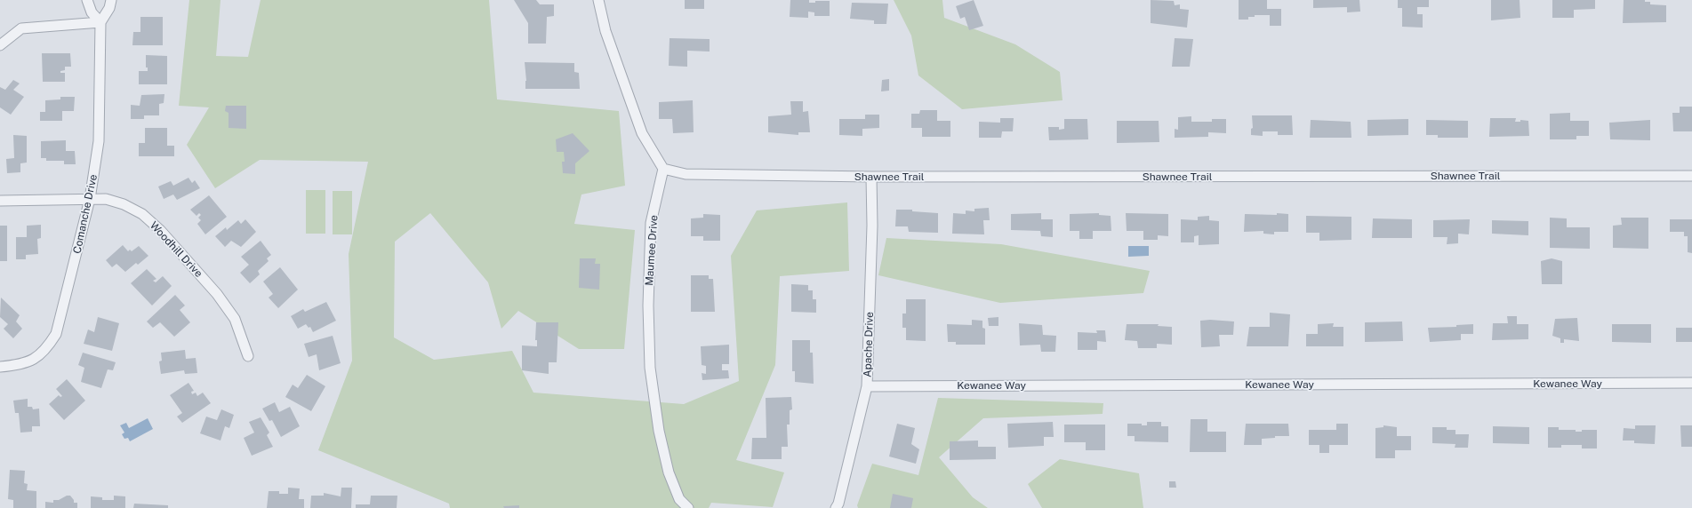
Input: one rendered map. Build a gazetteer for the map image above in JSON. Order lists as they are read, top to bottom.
{
  "streets": {
    "street": [
      "Shawnee Trail",
      "Comanche Drive",
      "Woodhill Drive",
      "Maumee Drive",
      "Apache Drive",
      "Kewanee Way"
    ]
  },
  "crossings": [
    ["Shawnee Trail", "Maumee Drive"],
    ["Shawnee Trail", "Apache Drive"],
    ["Comanche Drive", "Woodhill Drive"],
    ["Apache Drive", "Kewanee Way"]
  ]
}
